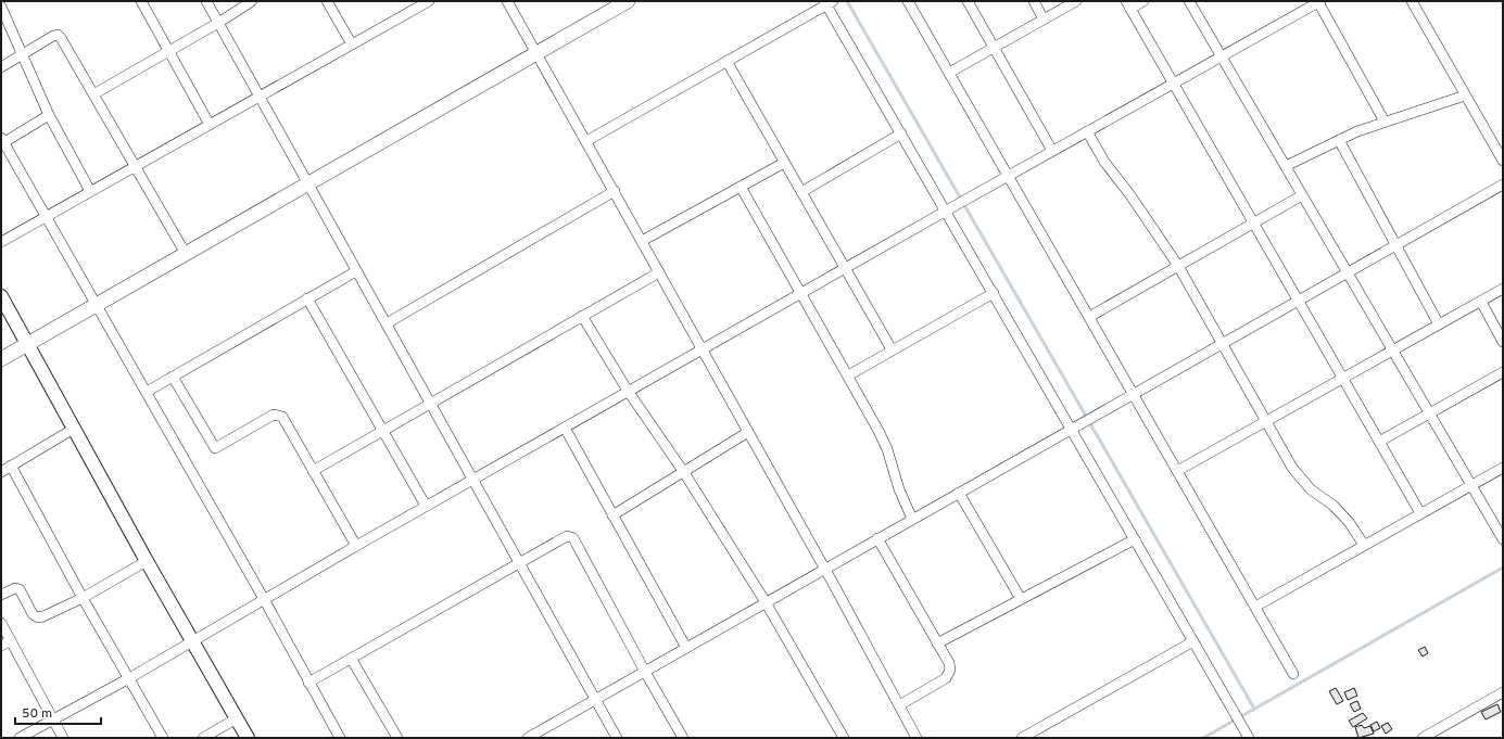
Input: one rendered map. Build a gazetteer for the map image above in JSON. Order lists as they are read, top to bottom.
{
  "scale_bar": "50 m"
}
